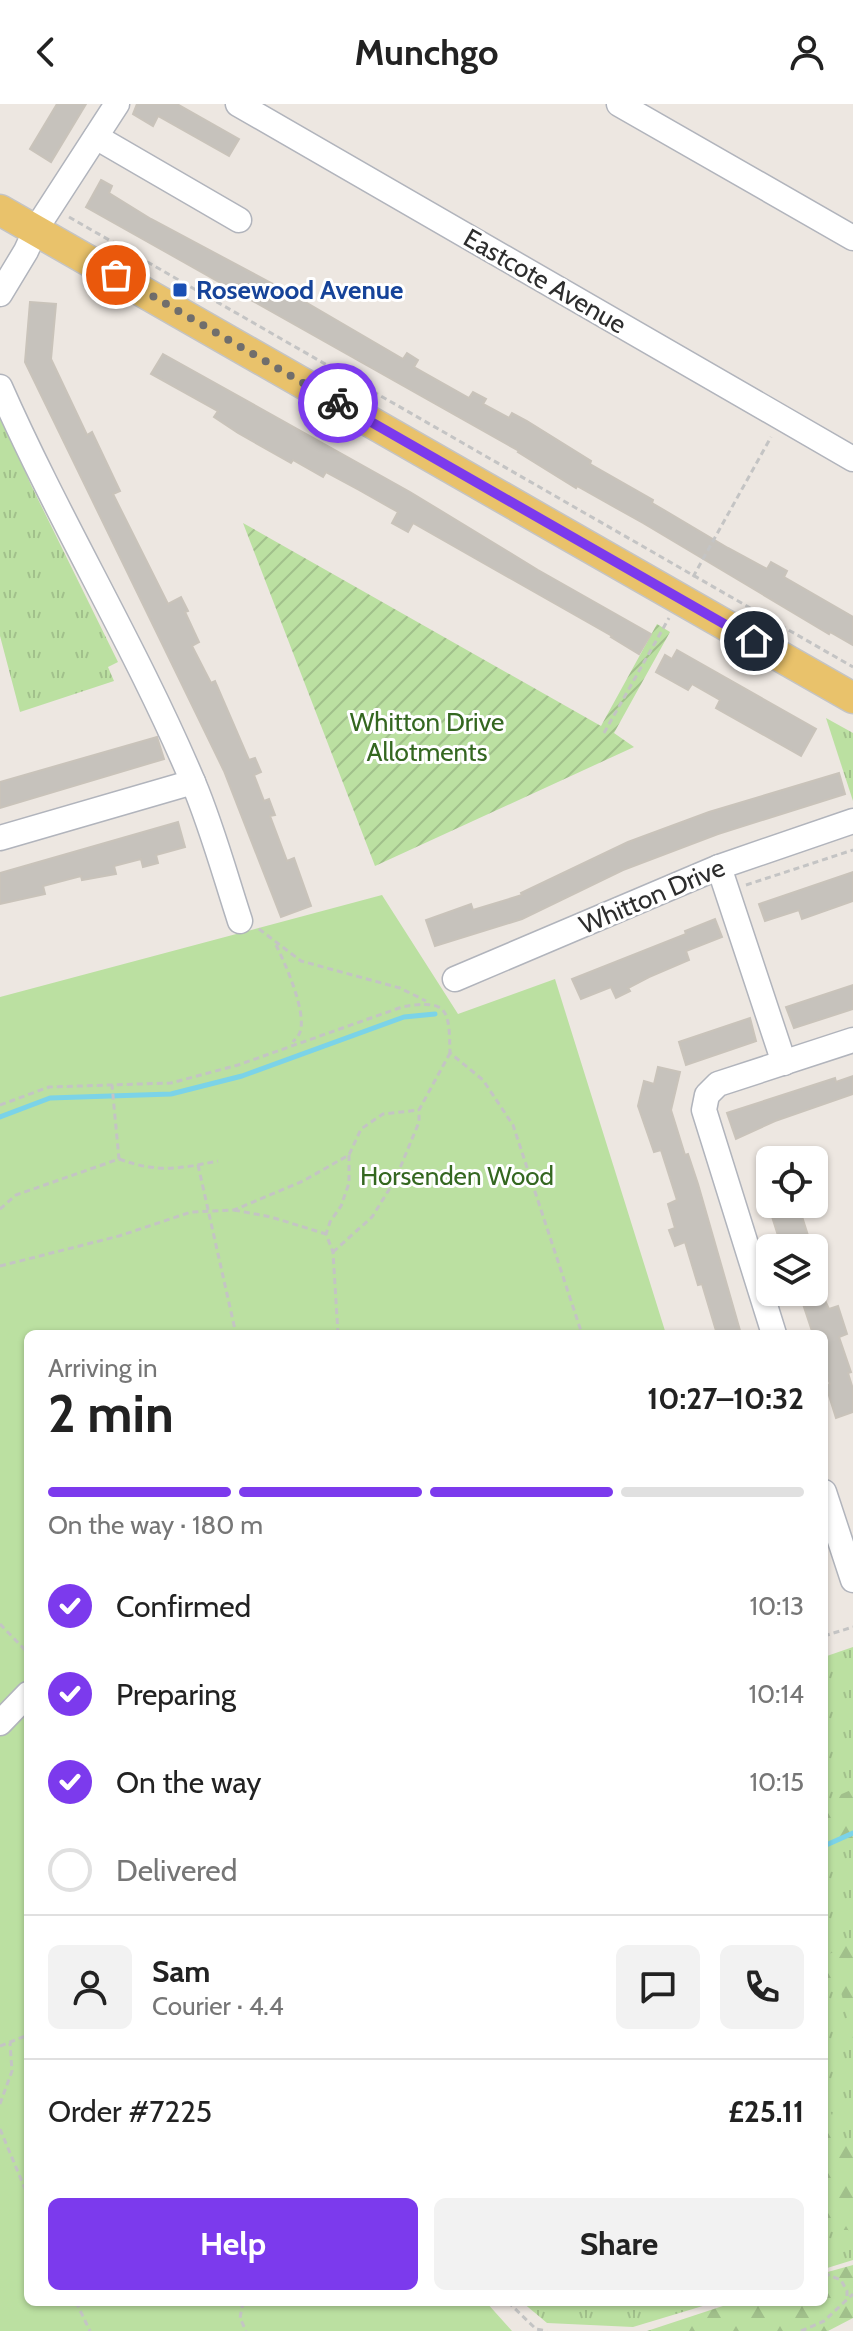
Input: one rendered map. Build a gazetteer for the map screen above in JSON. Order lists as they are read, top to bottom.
{
  "streets": {
    "street": ["Eastcote Avenue", "Whitton Drive"]
  },
  "parks": ["Whitton Drive Allotments", "Horsenden Wood"],
  "places": {
    "transit": ["Rosewood Avenue"]
  },
  "page": {
    "header": "Munchgo",
    "heading": ["2 min", "Arriving in", "10:27–10:32"],
    "panel": [
      "Sam",
      "Courier · 4.4",
      "Order #7225",
      "£25.11"
    ],
    "bar": "On the way · 180 m",
    "list": [
      ["Confirmed", "10:13"],
      ["Preparing", "10:14"],
      ["On the way", "10:15"],
      "Delivered"
    ],
    "buttons": ["Help", "Share"]
  }
}
